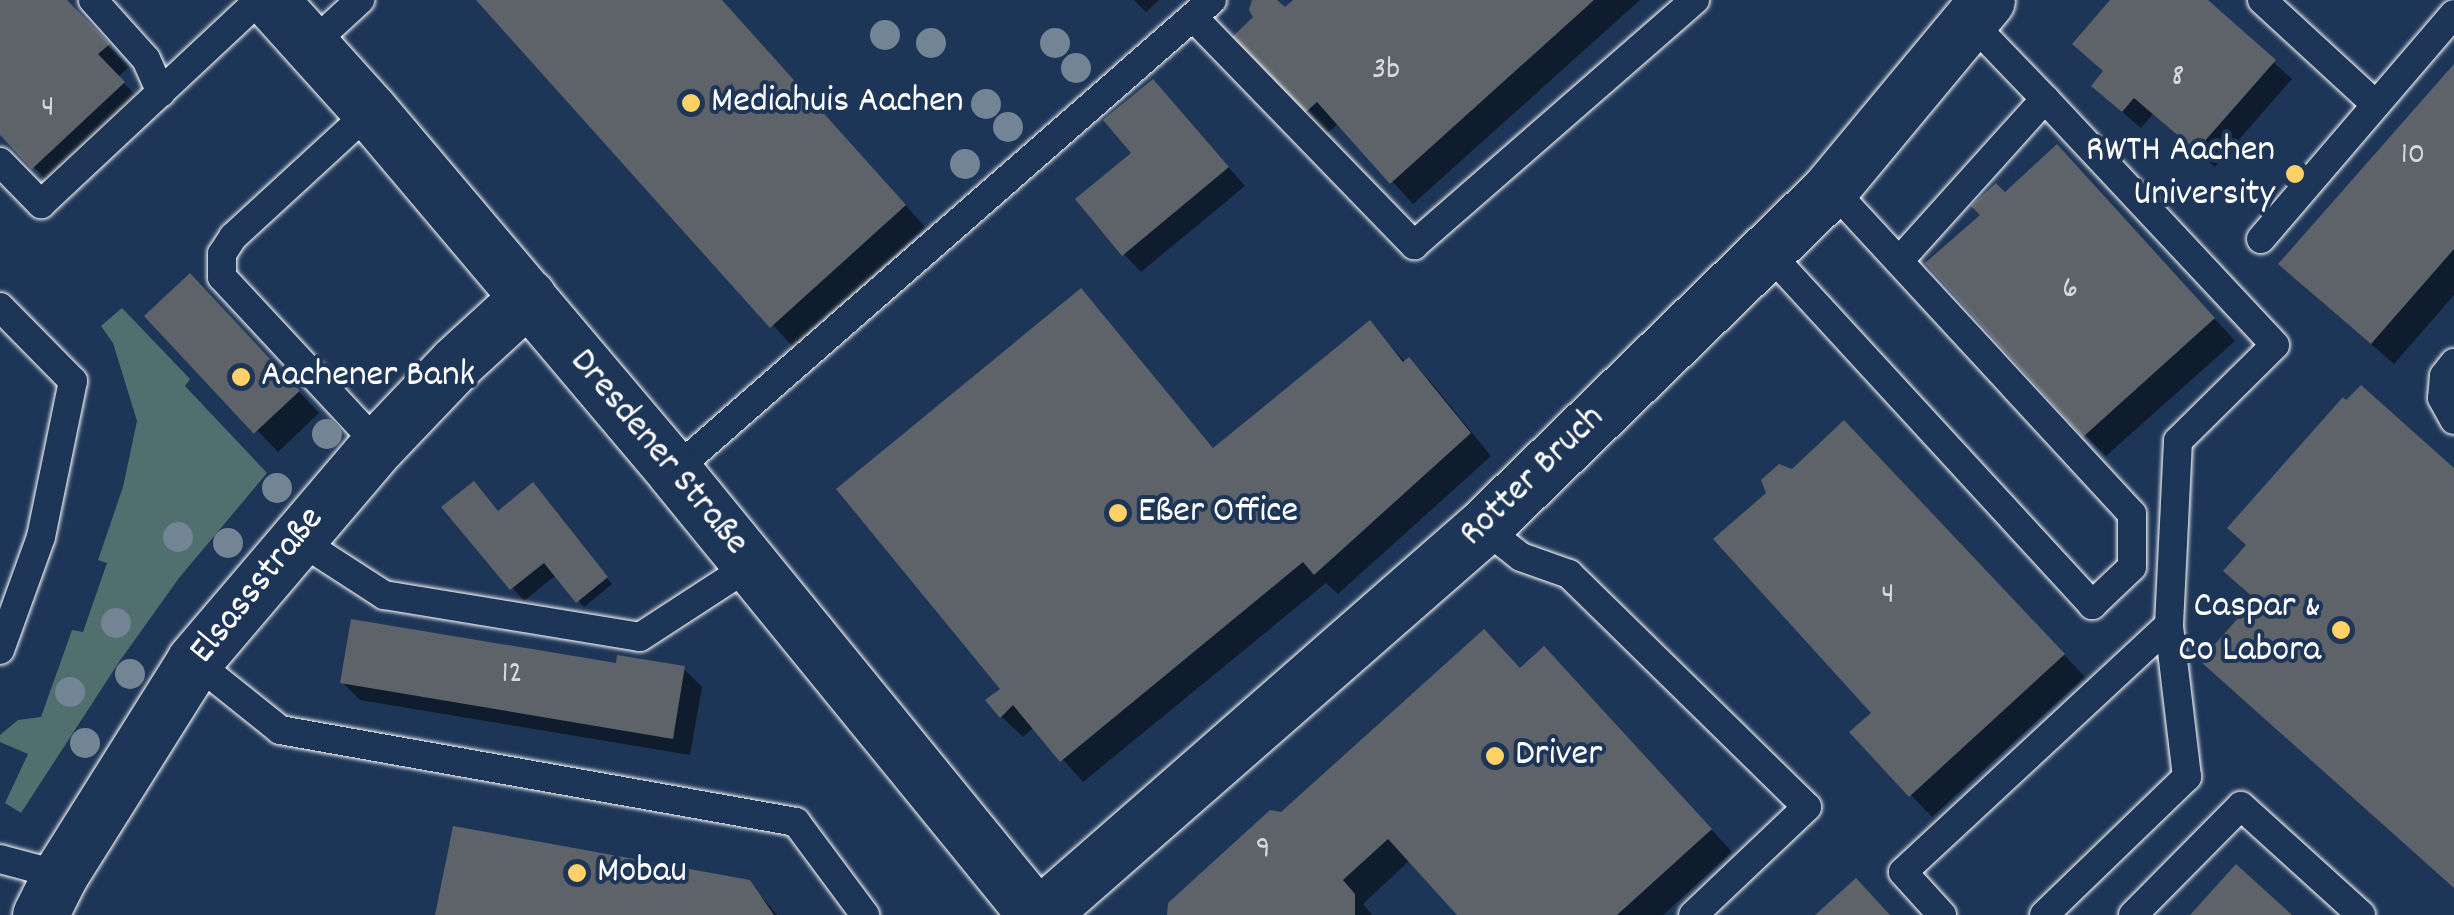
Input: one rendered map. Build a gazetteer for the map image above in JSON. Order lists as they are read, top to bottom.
{
  "streets": {
    "street": ["Dresdener Straße", "Rotter Bruch", "Elsassstraße"]
  },
  "crossings": [
    ["Dresdener Straße", "Rotter Bruch"],
    ["Dresdener Straße", "Elsassstraße"]
  ],
  "places": [
    "Mediahuis Aachen",
    "RWTH Aachen University",
    "Aachener Bank",
    "Eßer Office",
    "Caspar & Co Labora",
    "Driver",
    "Mobau"
  ],
  "house_numbers": [
    "3b",
    "8",
    "4",
    "10",
    "6",
    "4",
    "12",
    "9"
  ]
}
